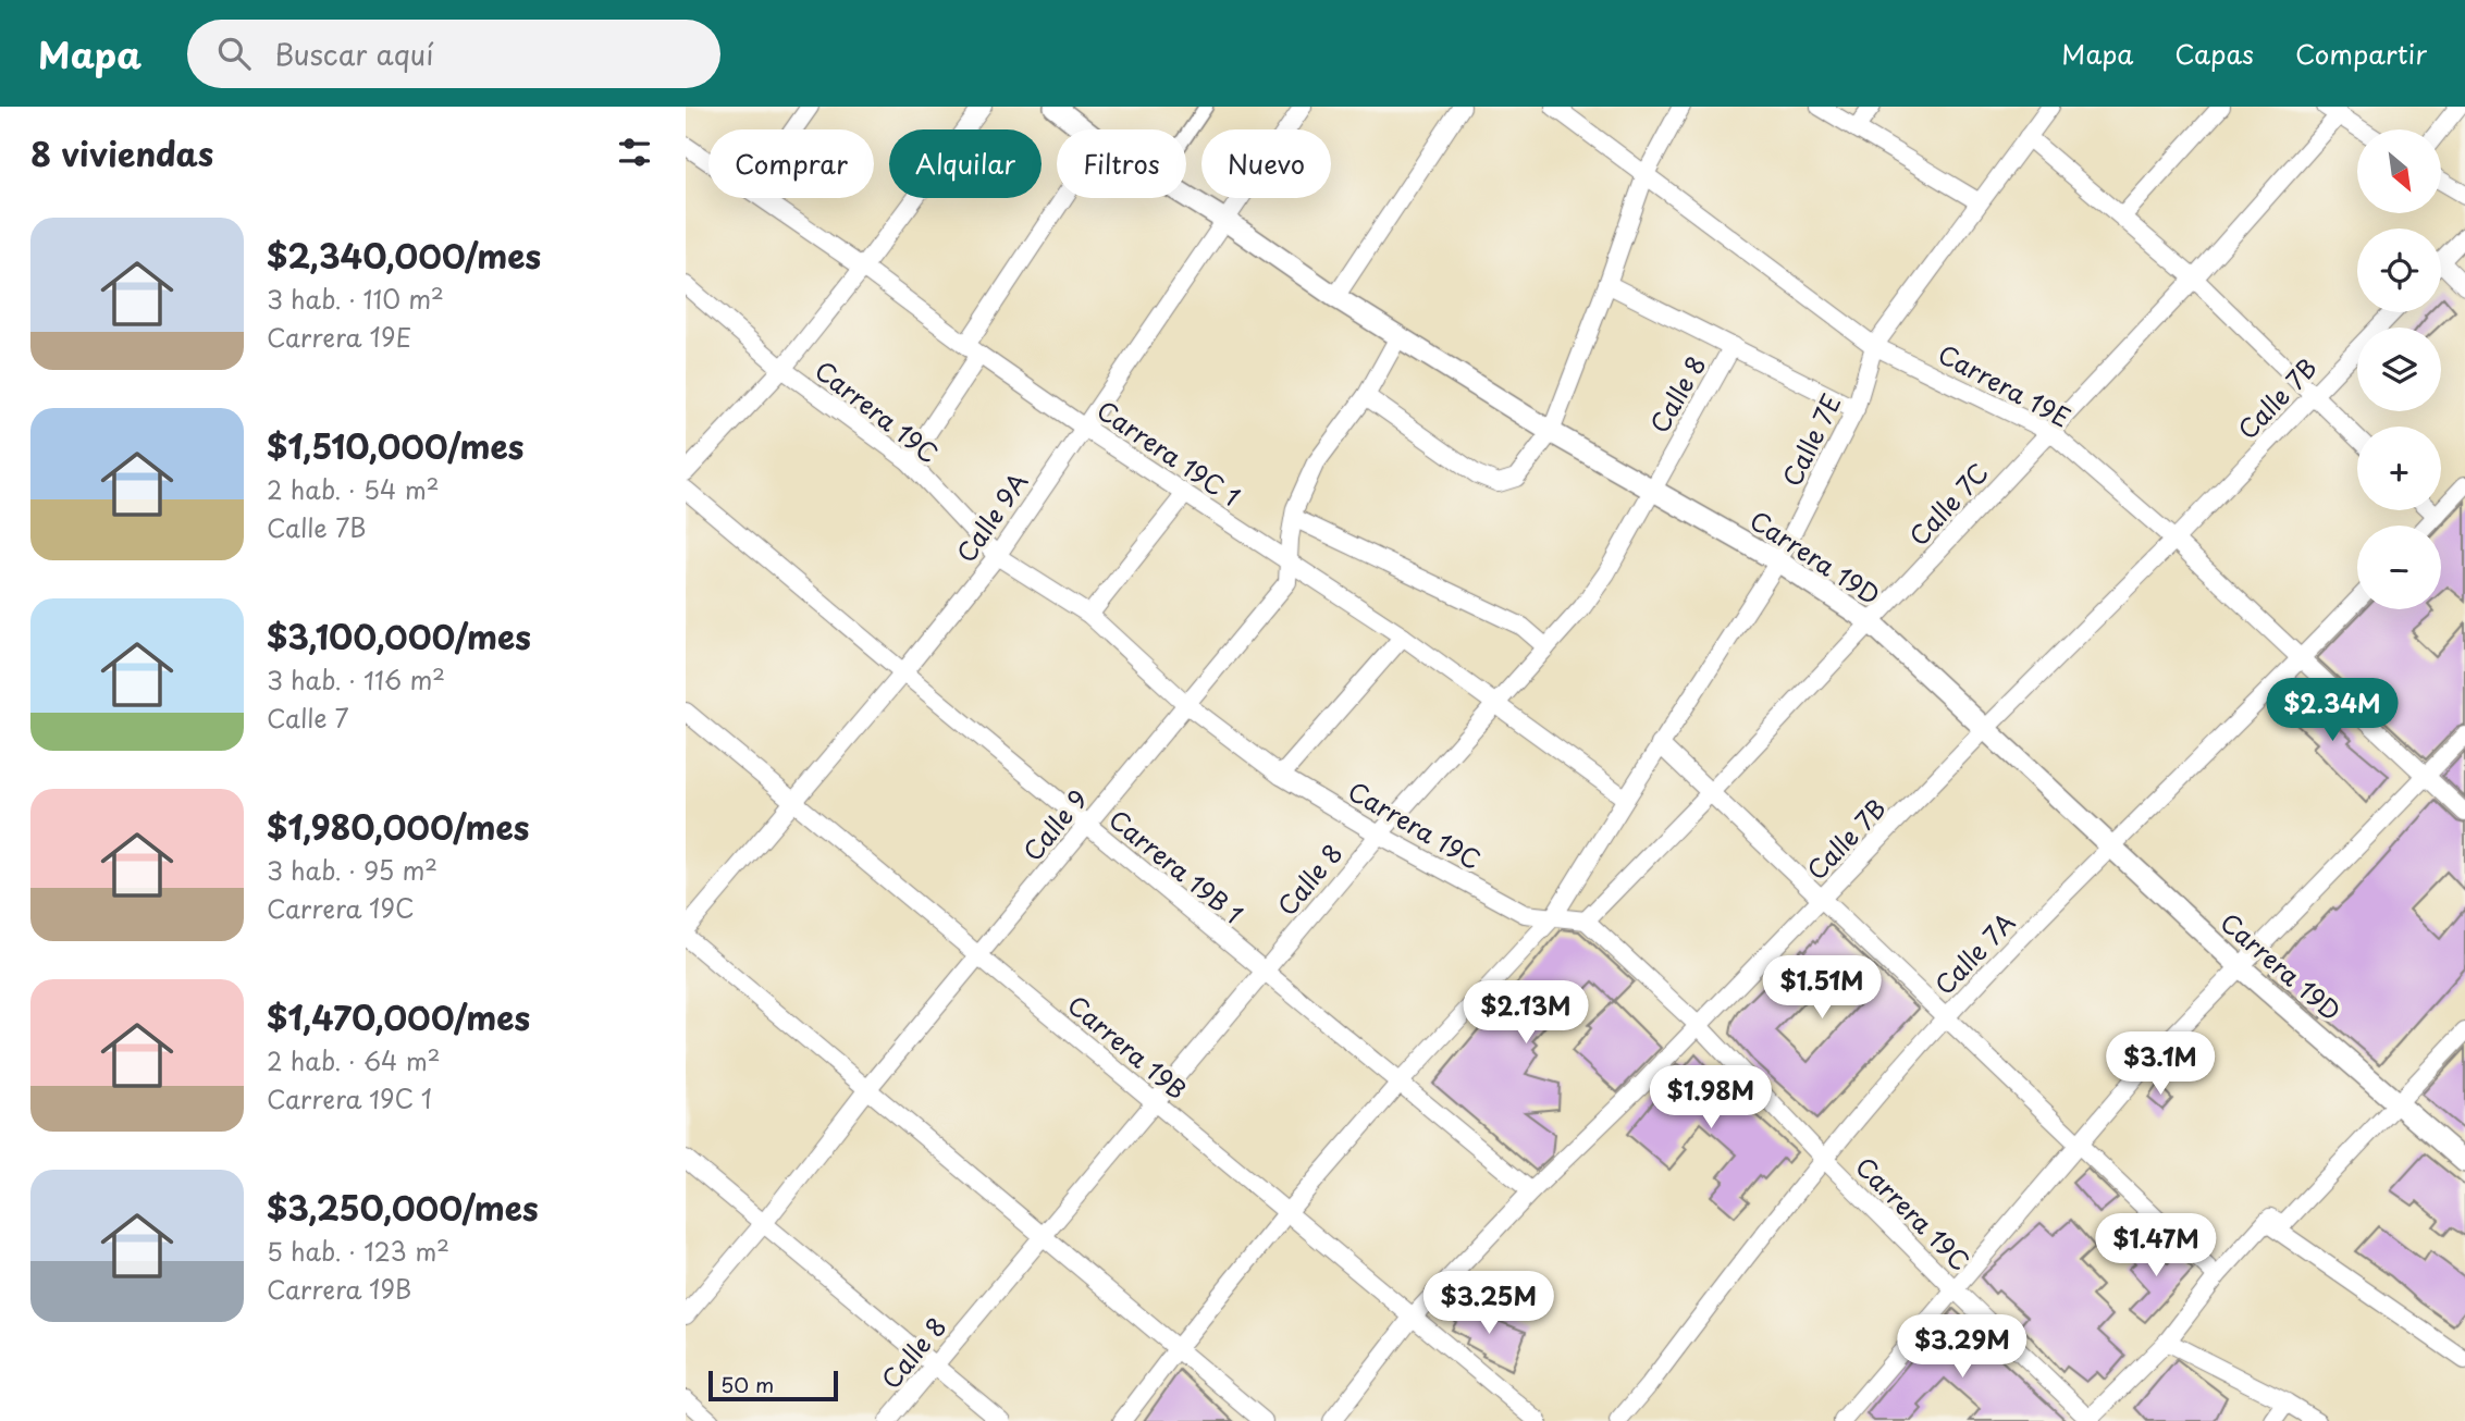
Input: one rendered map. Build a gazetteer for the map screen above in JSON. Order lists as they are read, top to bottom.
{
  "streets": {
    "street": [
      "Carrera 19E",
      "Calle 8",
      "Calle 7B",
      "Carrera 19C",
      "Calle 7E",
      "Carrera 19C 1",
      "Calle 7C",
      "Calle 9A",
      "Carrera 19D",
      "Calle 9",
      "Carrera 19B 1",
      "Calle 7A",
      "Carrera 19B"
    ]
  },
  "crossings": [
    ["Carrera 19E", "Calle 7B"],
    ["Carrera 19E", "Calle 7E"],
    ["Carrera 19E", "Calle 7C"],
    ["Carrera 19E", "Calle 7A"],
    ["Calle 8", "Carrera 19C"],
    ["Calle 8", "Carrera 19C 1"],
    ["Calle 8", "Carrera 19D"],
    ["Calle 8", "Carrera 19B 1"],
    ["Calle 8", "Carrera 19B"],
    ["Calle 7B", "Carrera 19C"],
    ["Calle 7B", "Carrera 19D"],
    ["Calle 7B", "Carrera 19B 1"],
    ["Calle 7B", "Carrera 19B"],
    ["Carrera 19C", "Calle 7E"],
    ["Carrera 19C", "Calle 7C"],
    ["Carrera 19C", "Calle 9A"],
    ["Carrera 19C", "Calle 9"],
    ["Carrera 19C", "Calle 7A"],
    ["Calle 7E", "Carrera 19C 1"],
    ["Calle 7E", "Carrera 19D"],
    ["Carrera 19C 1", "Calle 9A"],
    ["Carrera 19C 1", "Calle 9"],
    ["Calle 7C", "Carrera 19D"],
    ["Calle 9A", "Carrera 19D"],
    ["Calle 9A", "Carrera 19B 1"],
    ["Calle 9A", "Carrera 19B"],
    ["Carrera 19D", "Calle 9"],
    ["Carrera 19D", "Calle 7A"],
    ["Calle 9", "Carrera 19B 1"],
    ["Calle 9", "Carrera 19B"]
  ],
  "scale_bar": "50 m",
  "north": "bottom right",
  "page": {
    "header": "Mapa",
    "search": "Buscar aquí",
    "nav": ["Mapa", "Capas", "Compartir"],
    "heading": "8 viviendas",
    "map_buttons": ["+", "−"],
    "chip": [
      "Comprar",
      "Alquilar",
      "Filtros",
      "Nuevo"
    ],
    "list": [
      {
        "name": "$2,340,000/mes",
        "note": "3 hab. · 110 m² · Carrera 19E"
      },
      {
        "name": "$1,510,000/mes",
        "note": "2 hab. · 54 m² · Calle 7B"
      },
      {
        "name": "$3,100,000/mes",
        "note": "3 hab. · 116 m² · Calle 7"
      },
      {
        "name": "$1,980,000/mes",
        "note": "3 hab. · 95 m² · Carrera 19C"
      },
      {
        "name": "$1,470,000/mes",
        "note": "2 hab. · 64 m² · Carrera 19C 1"
      },
      {
        "name": "$3,250,000/mes",
        "note": "5 hab. · 123 m² · Carrera 19B"
      }
    ],
    "price": [
      "$2.34M",
      "$1.51M",
      "$2.13M",
      "$3.1M",
      "$1.98M",
      "$1.47M",
      "$3.25M",
      "$3.29M"
    ],
    "scale": "50 m"
  }
}
